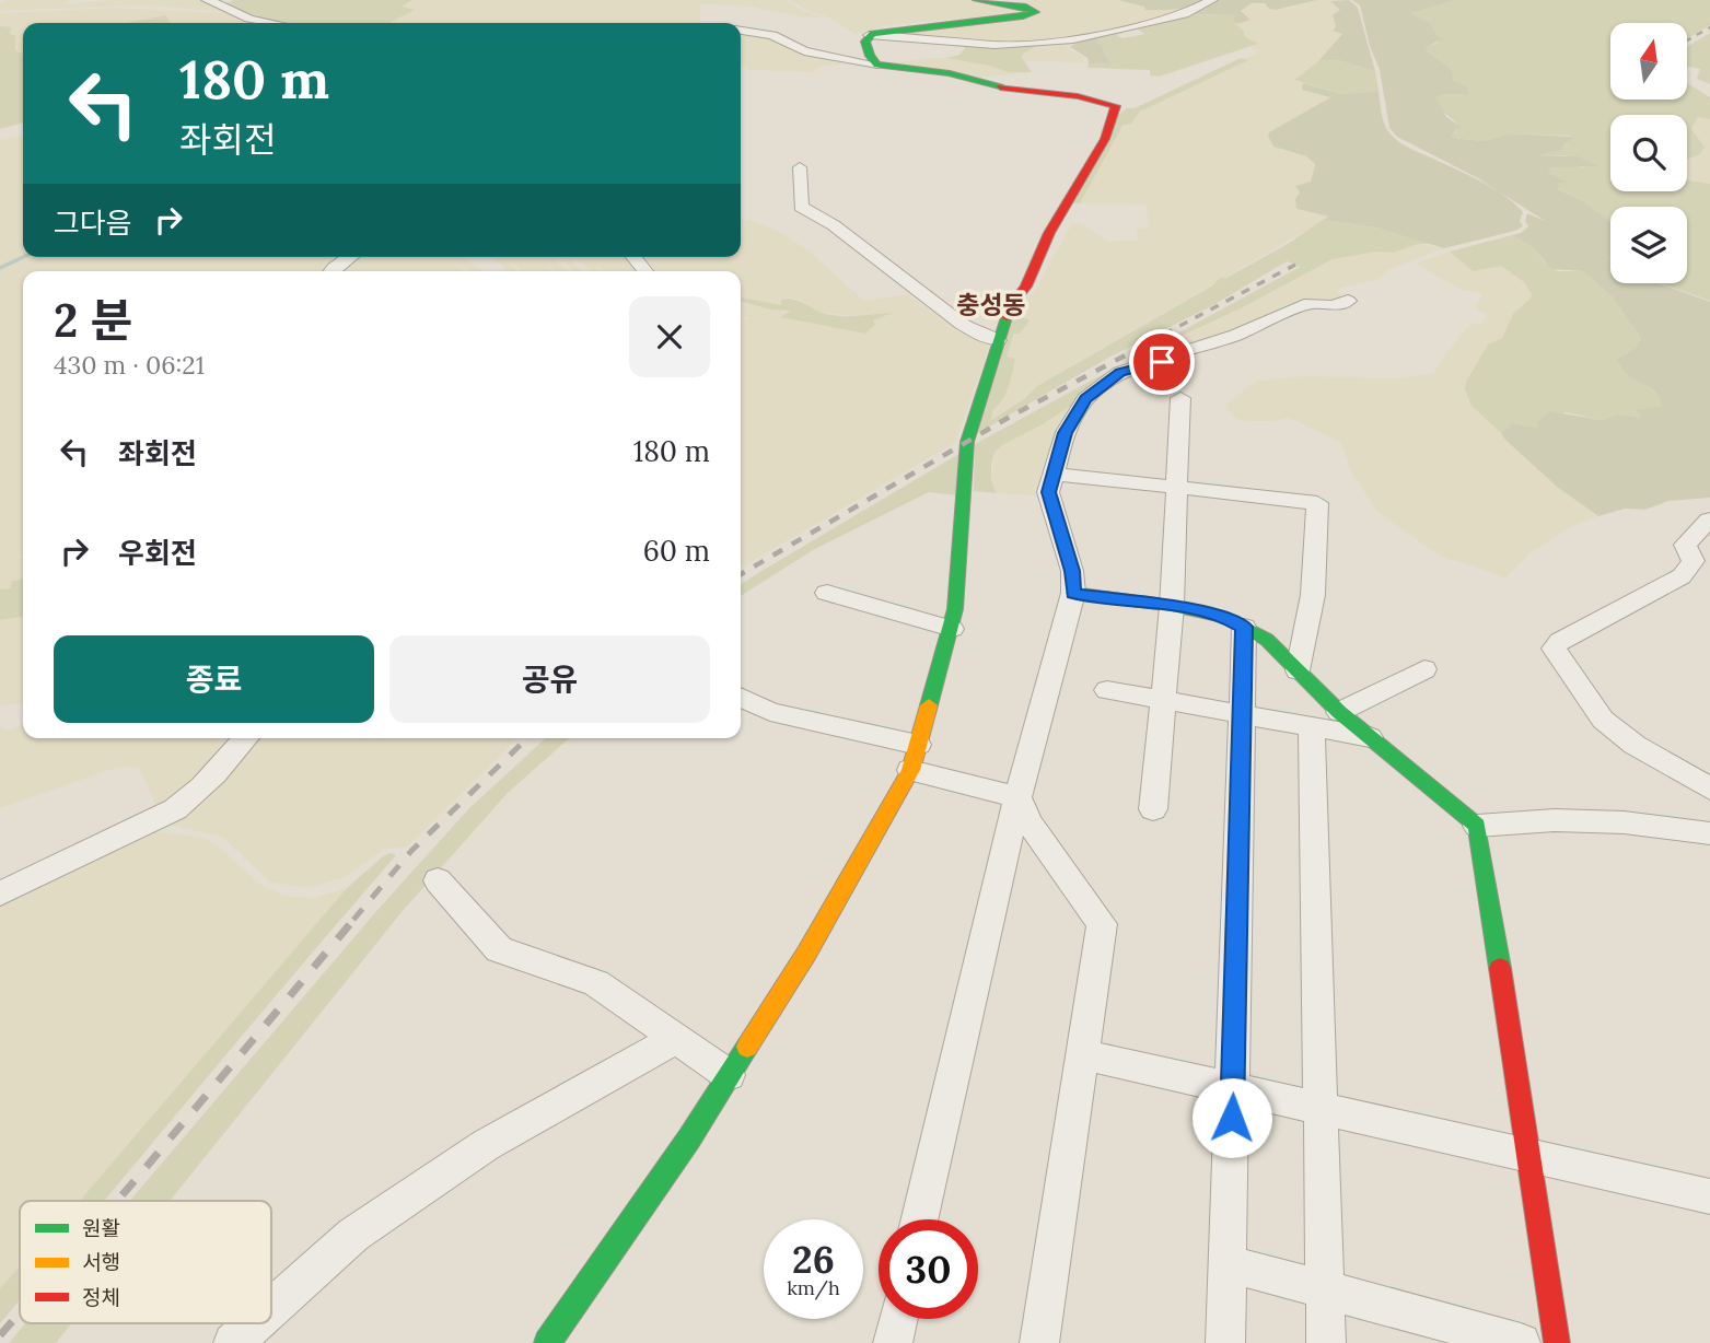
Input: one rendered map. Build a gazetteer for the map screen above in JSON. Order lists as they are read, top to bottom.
{
  "districts": ["충성동"],
  "legend": ["원활", "서행", "정체"],
  "north": "top",
  "page": {
    "turn": ["180 m", "좌회전"],
    "then": "그다음",
    "heading": ["2 분", "430 m · 06:21"],
    "list": [
      {
        "name": "좌회전",
        "value": "180 m"
      },
      {
        "name": "우회전",
        "value": "60 m"
      }
    ],
    "buttons": ["종료", "공유"],
    "speed": "26 km/h",
    "limit": "30"
  }
}
